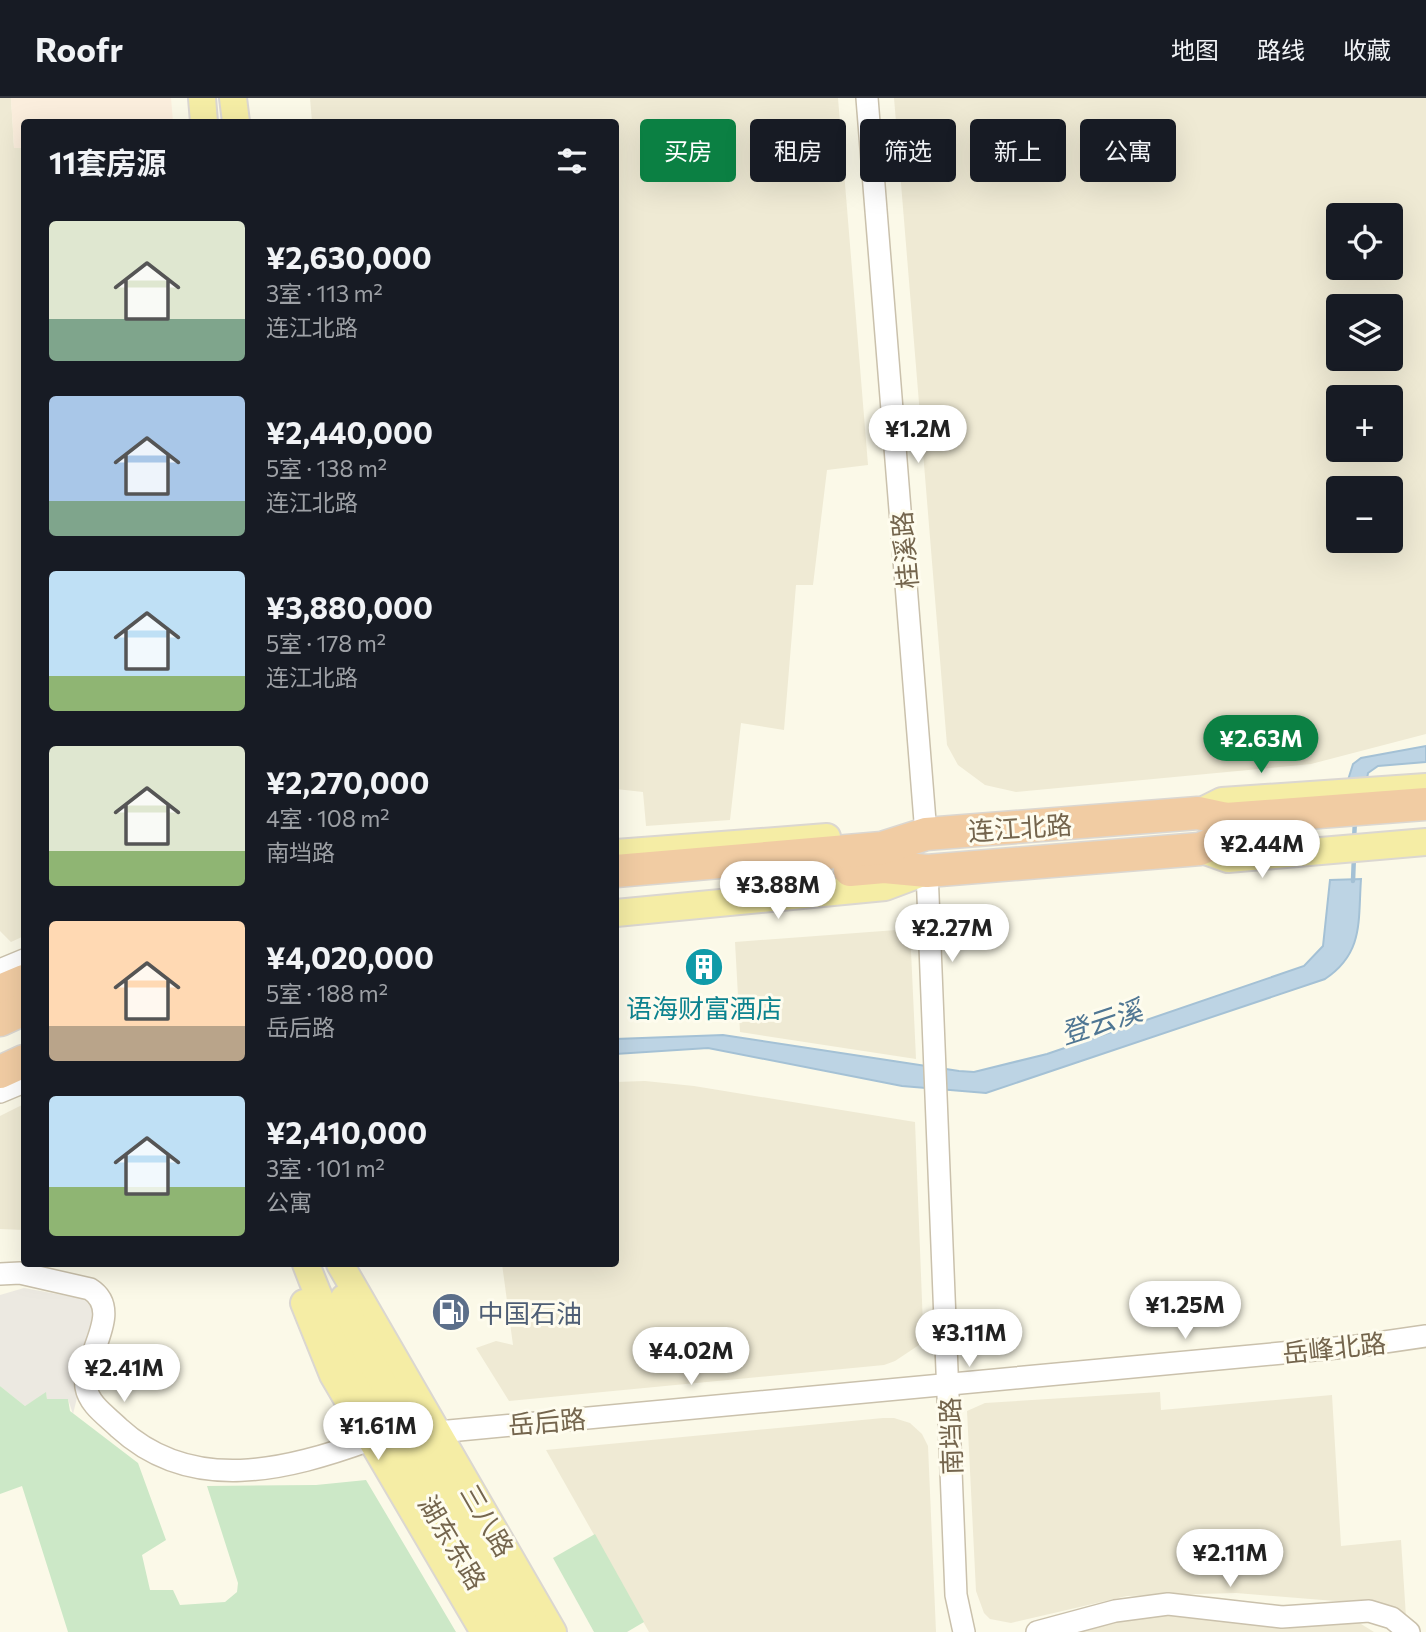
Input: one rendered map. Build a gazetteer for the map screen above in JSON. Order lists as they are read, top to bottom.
{
  "streets": {
    "highway": ["连江北路"],
    "main road": ["三八路", "湖东东路"],
    "street": [
      "桂溪路",
      "岳峰北路",
      "岳后路",
      "南垱路"
    ]
  },
  "crossings": [
    ["桂溪路", "连江北路"],
    ["连江北路", "南垱路"],
    ["岳峰北路", "岳后路"],
    ["岳峰北路", "南垱路"],
    ["岳后路", "南垱路"],
    ["岳后路", "三八路"]
  ],
  "water": ["登云溪"],
  "places": {
    "building": ["语海财富酒店"],
    "fuel station": ["中国石油"]
  },
  "page": {
    "header": "Roofr",
    "nav": ["地图", "路线", "收藏"],
    "chip": [
      "买房",
      "租房",
      "筛选",
      "新上",
      "公寓"
    ],
    "heading": "11套房源",
    "map_buttons": ["+", "−"],
    "list": [
      {
        "name": "¥2,630,000",
        "note": "3室 · 113 m² · 连江北路"
      },
      {
        "name": "¥2,440,000",
        "note": "5室 · 138 m² · 连江北路"
      },
      {
        "name": "¥3,880,000",
        "note": "5室 · 178 m² · 连江北路"
      },
      {
        "name": "¥2,270,000",
        "note": "4室 · 108 m² · 南垱路"
      },
      {
        "name": "¥4,020,000",
        "note": "5室 · 188 m² · 岳后路"
      },
      {
        "name": "¥2,410,000",
        "note": "3室 · 101 m² · 公寓"
      }
    ],
    "price": [
      "¥1.2M",
      "¥2.63M",
      "¥2.44M",
      "¥3.88M",
      "¥2.27M",
      "¥1.25M",
      "¥3.11M",
      "¥4.02M",
      "¥2.41M",
      "¥1.61M",
      "¥2.11M"
    ]
  }
}
